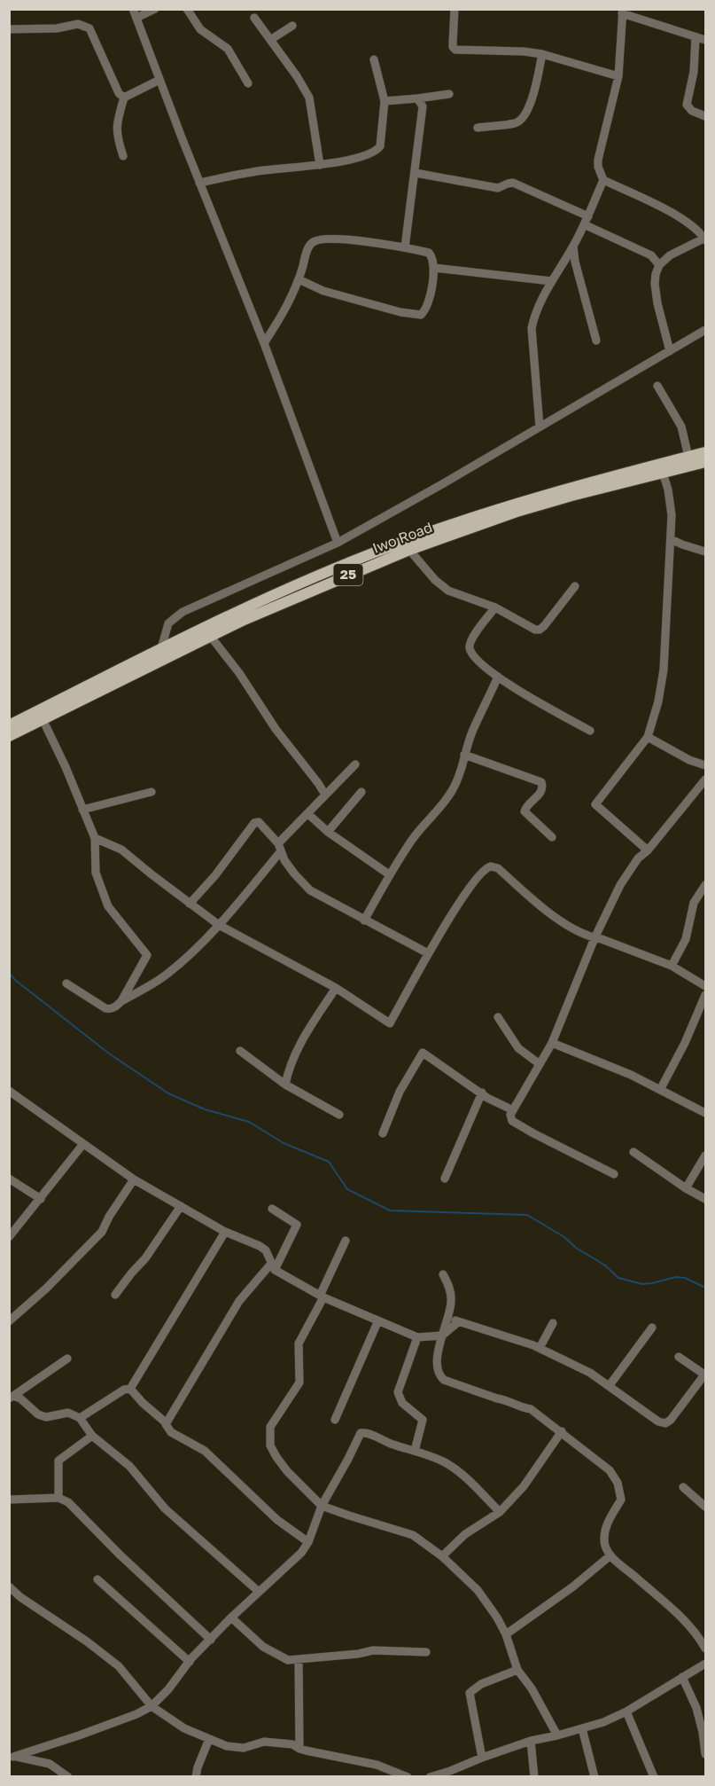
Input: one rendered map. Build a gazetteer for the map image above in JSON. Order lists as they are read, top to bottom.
{
  "streets": {
    "main road": ["Iwo Road", "25"]
  }
}
